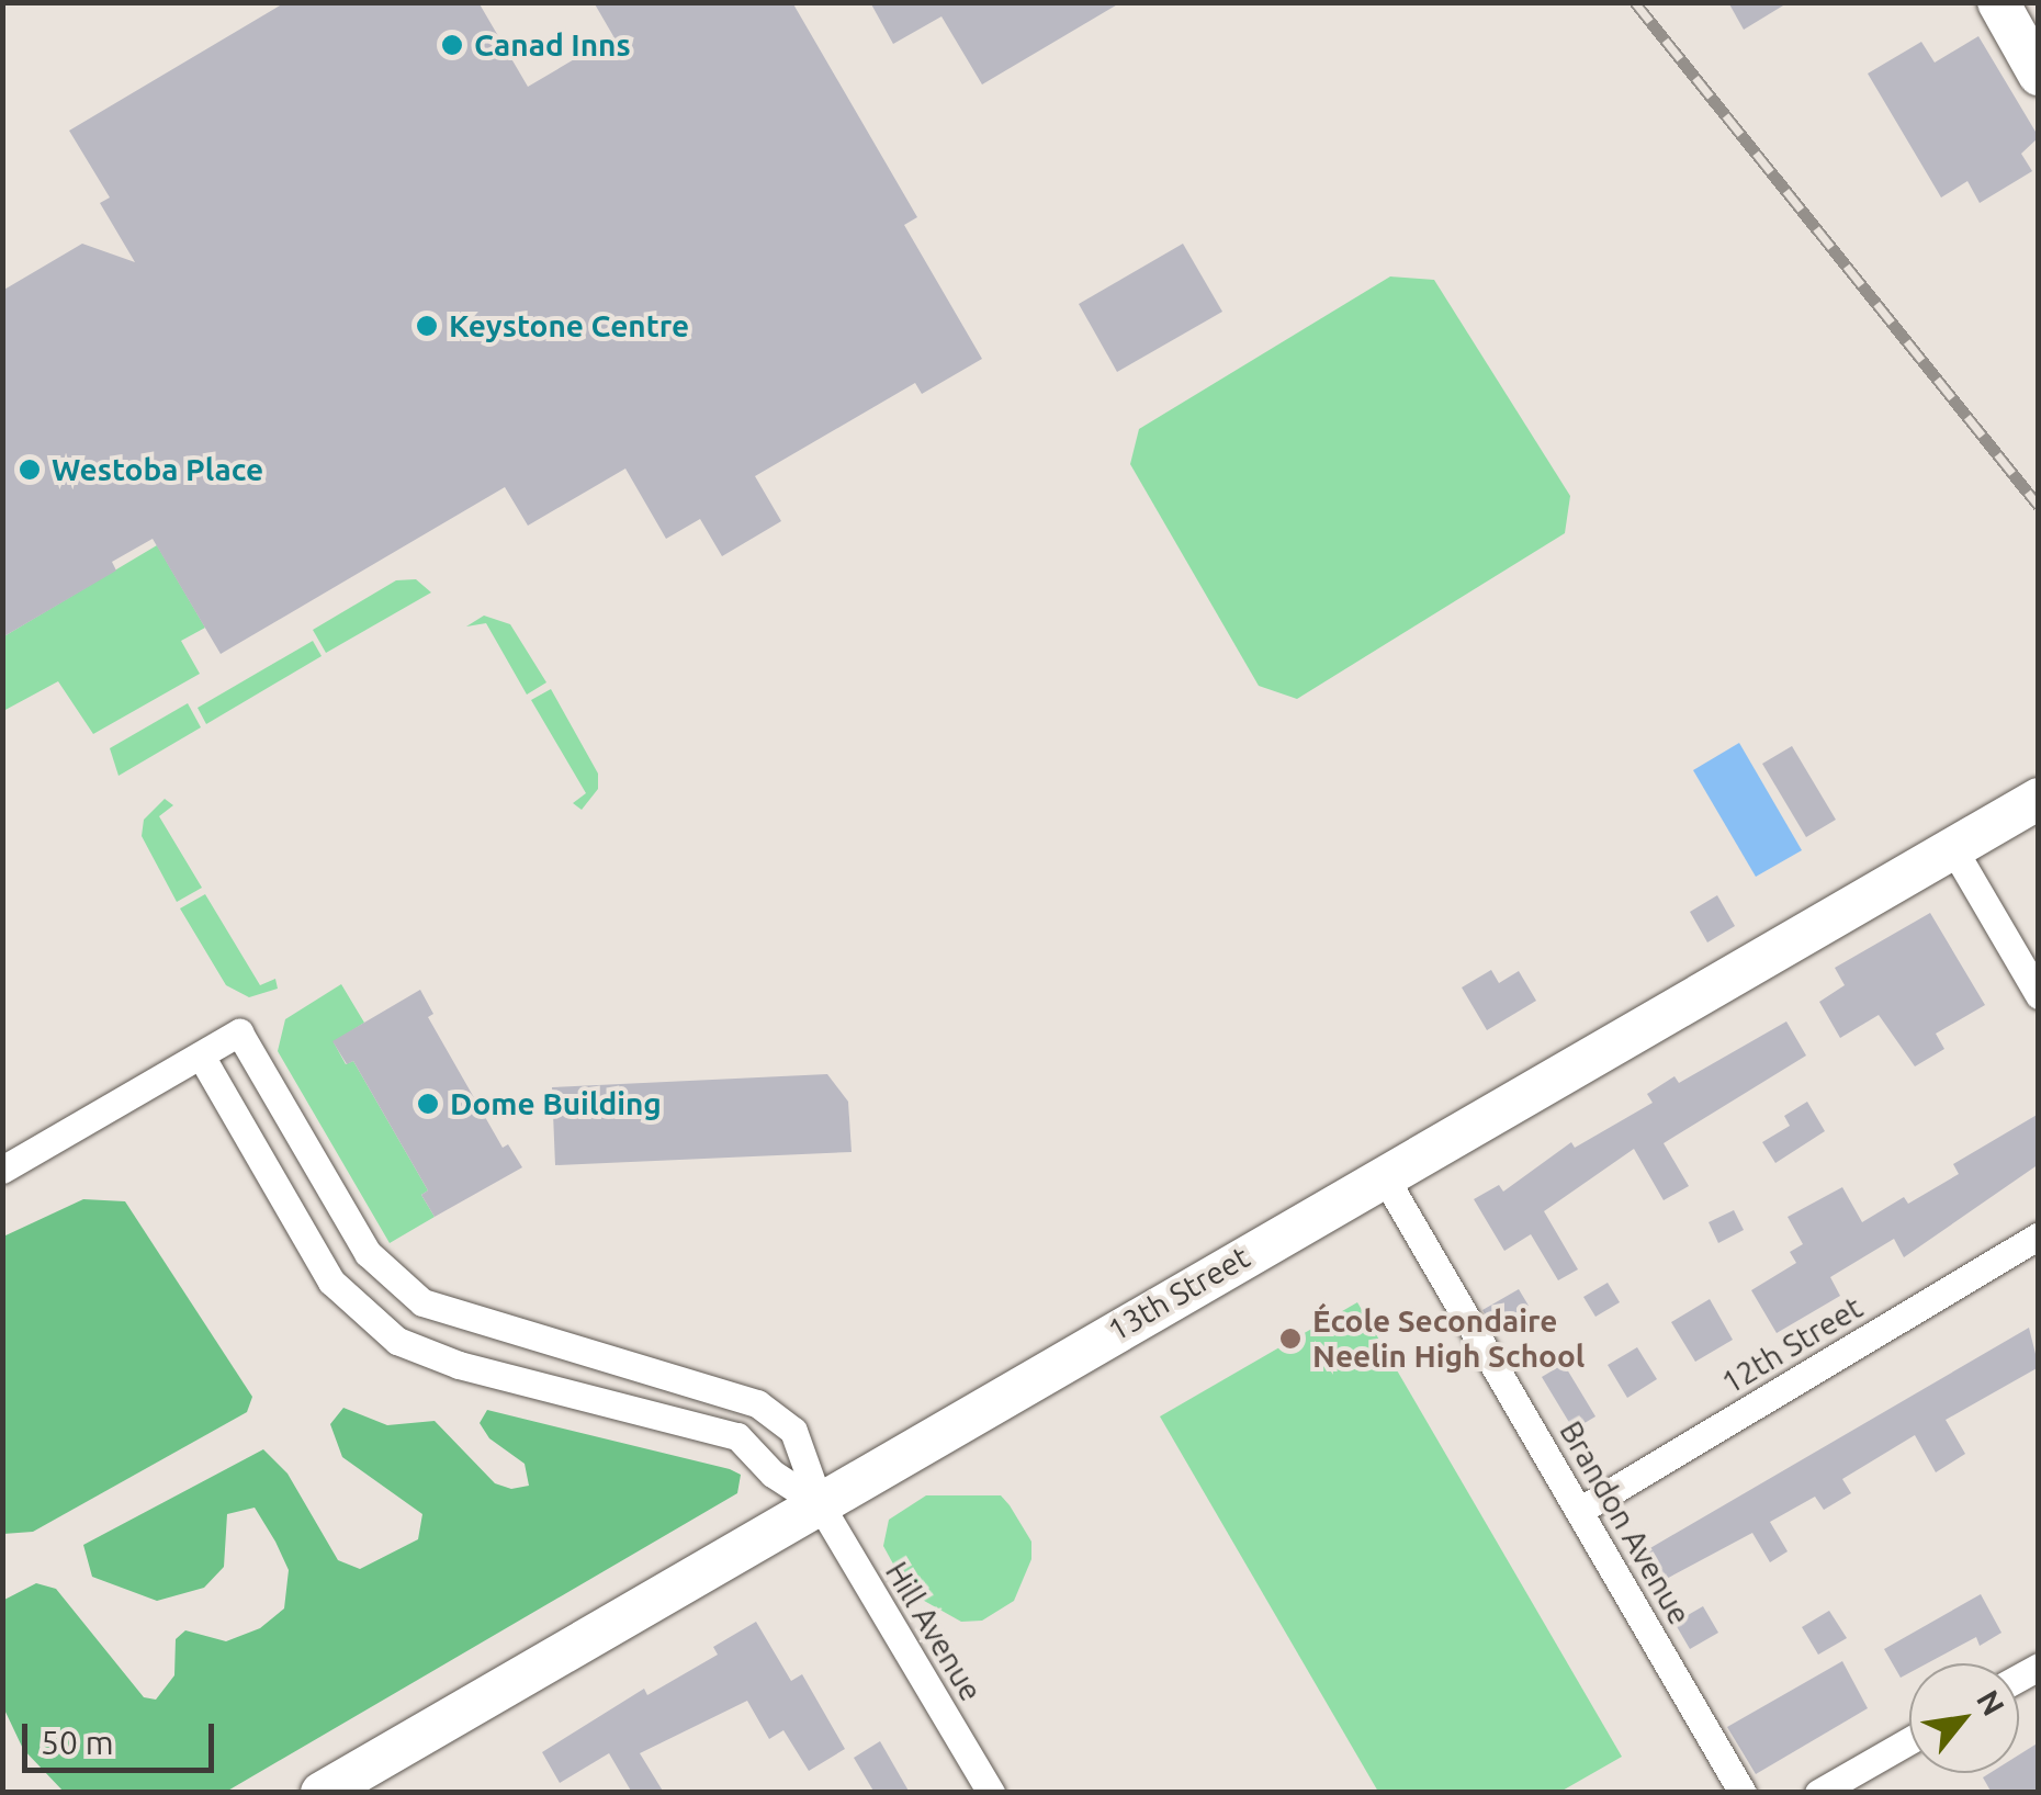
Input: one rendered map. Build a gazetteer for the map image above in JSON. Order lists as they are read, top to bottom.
{
  "streets": {
    "street": [
      "13th Street",
      "12th Street",
      "Brandon Avenue",
      "Hill Avenue"
    ]
  },
  "crossings": [
    ["13th Street", "Brandon Avenue"],
    ["13th Street", "Hill Avenue"],
    ["12th Street", "Brandon Avenue"]
  ],
  "places": [
    "Canad Inns",
    "Keystone Centre",
    "Westoba Place",
    "Dome Building",
    "École Secondaire Neelin High School"
  ],
  "scale_bar": "50 m",
  "north": "top right"
}
